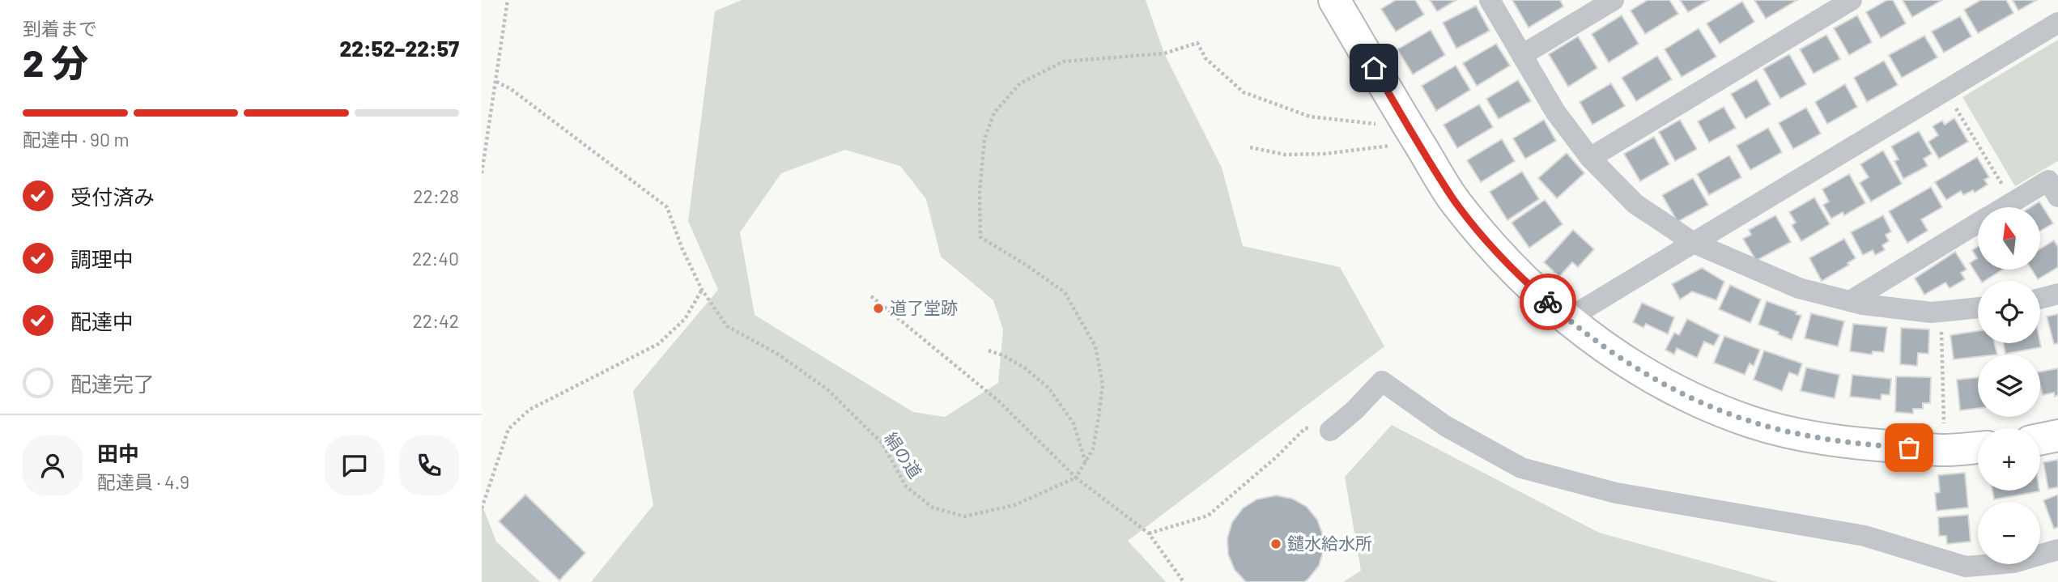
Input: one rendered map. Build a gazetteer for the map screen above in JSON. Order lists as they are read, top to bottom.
{
  "streets": {
    "path": ["絹の道"]
  },
  "places": ["道了堂跡", "鑓水給水所"],
  "north": "top",
  "page": {
    "heading": ["2 分", "到着まで", "22:52–22:57"],
    "panel": ["田中", "配達員 · 4.9"],
    "bar": "配達中 · 90 m",
    "list": [
      ["受付済み", "22:28"],
      ["調理中", "22:40"],
      ["配達中", "22:42"],
      "配達完了"
    ],
    "map_buttons": ["+", "−"]
  }
}
